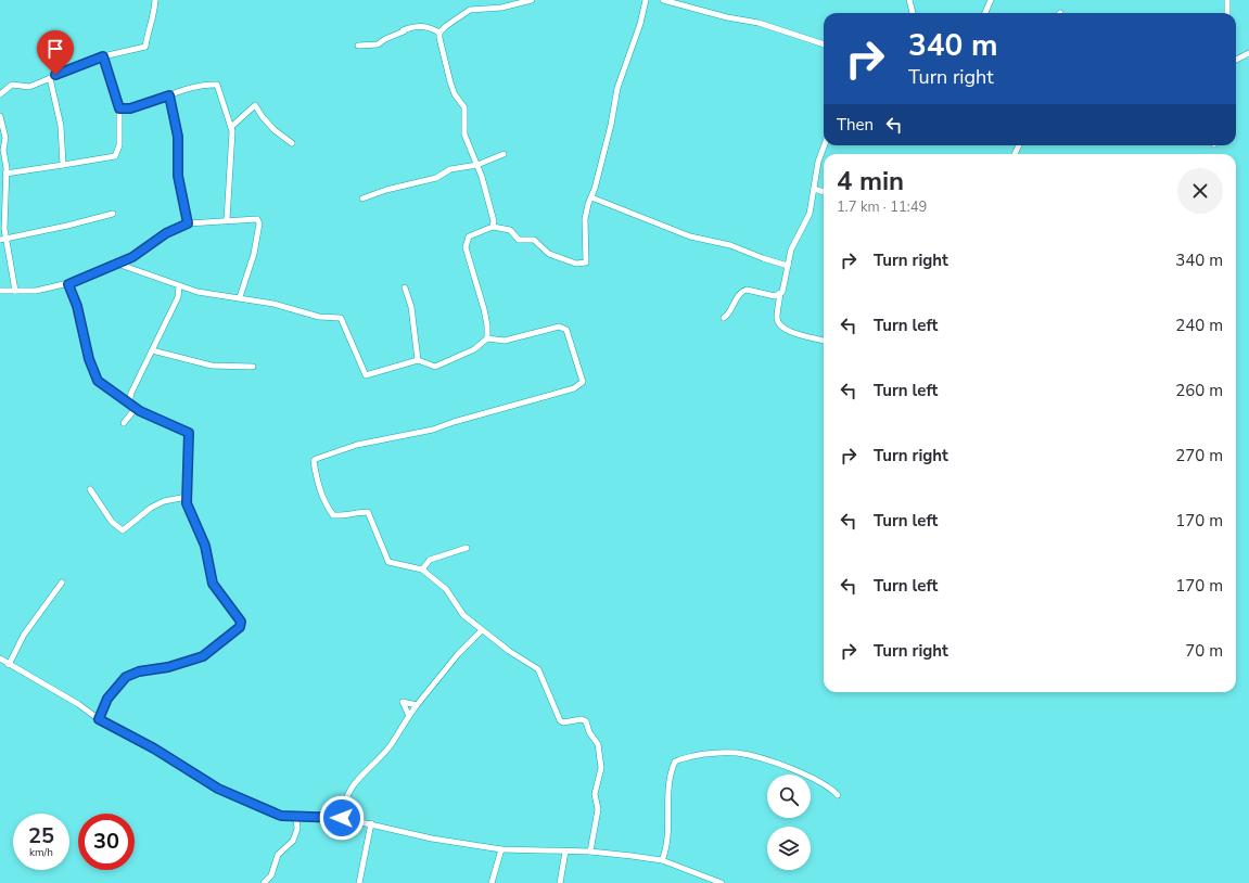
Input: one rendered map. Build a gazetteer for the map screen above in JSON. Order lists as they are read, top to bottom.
{
  "page": {
    "turn": ["340 m", "Turn right"],
    "then": "Then",
    "heading": ["4 min", "1.7 km · 11:49"],
    "list": [
      {
        "name": "Turn right",
        "value": "340 m"
      },
      {
        "name": "Turn left",
        "value": "240 m"
      },
      {
        "name": "Turn left",
        "value": "260 m"
      },
      {
        "name": "Turn right",
        "value": "270 m"
      },
      {
        "name": "Turn left",
        "value": "170 m"
      },
      {
        "name": "Turn left",
        "value": "170 m"
      },
      {
        "name": "Turn right",
        "value": "70 m"
      }
    ],
    "speed": "25 km/h",
    "limit": "30"
  }
}
